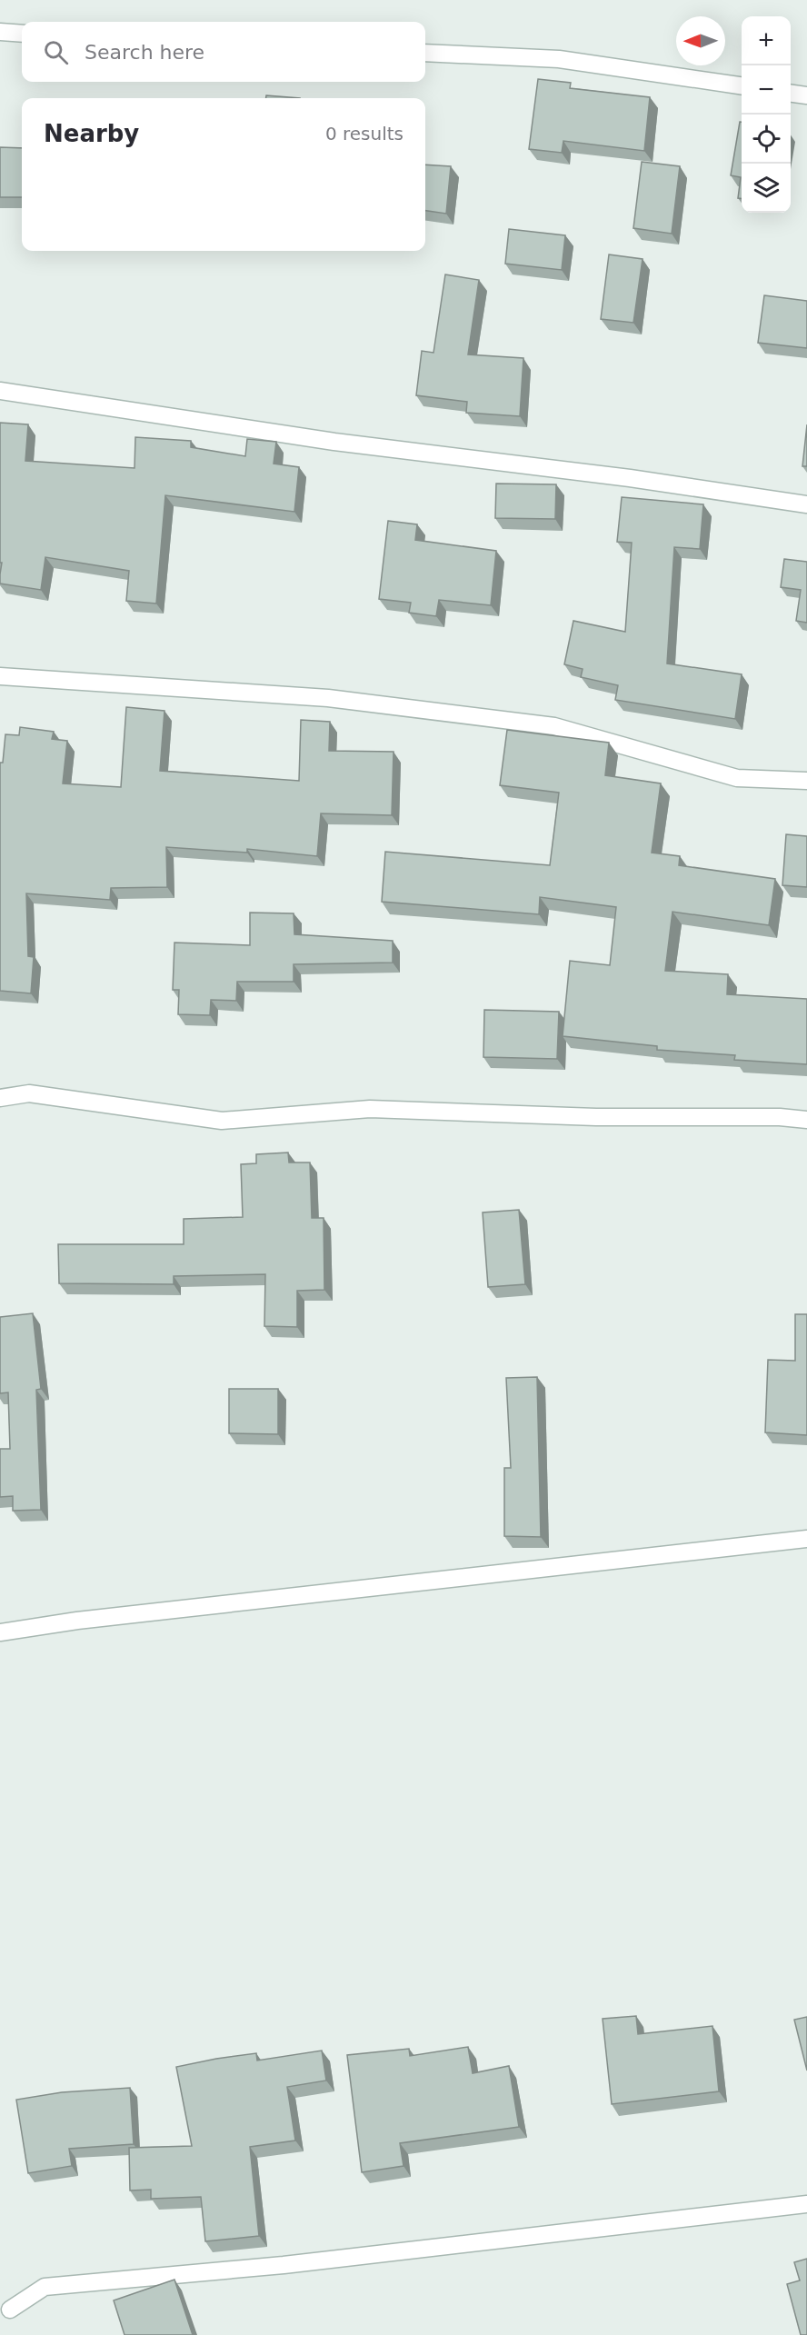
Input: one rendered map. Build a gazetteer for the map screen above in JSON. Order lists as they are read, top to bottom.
{
  "north": "left",
  "page": {
    "map_buttons": ["+", "−"],
    "search": "Search here",
    "heading": ["Nearby", "0 results"]
  }
}
